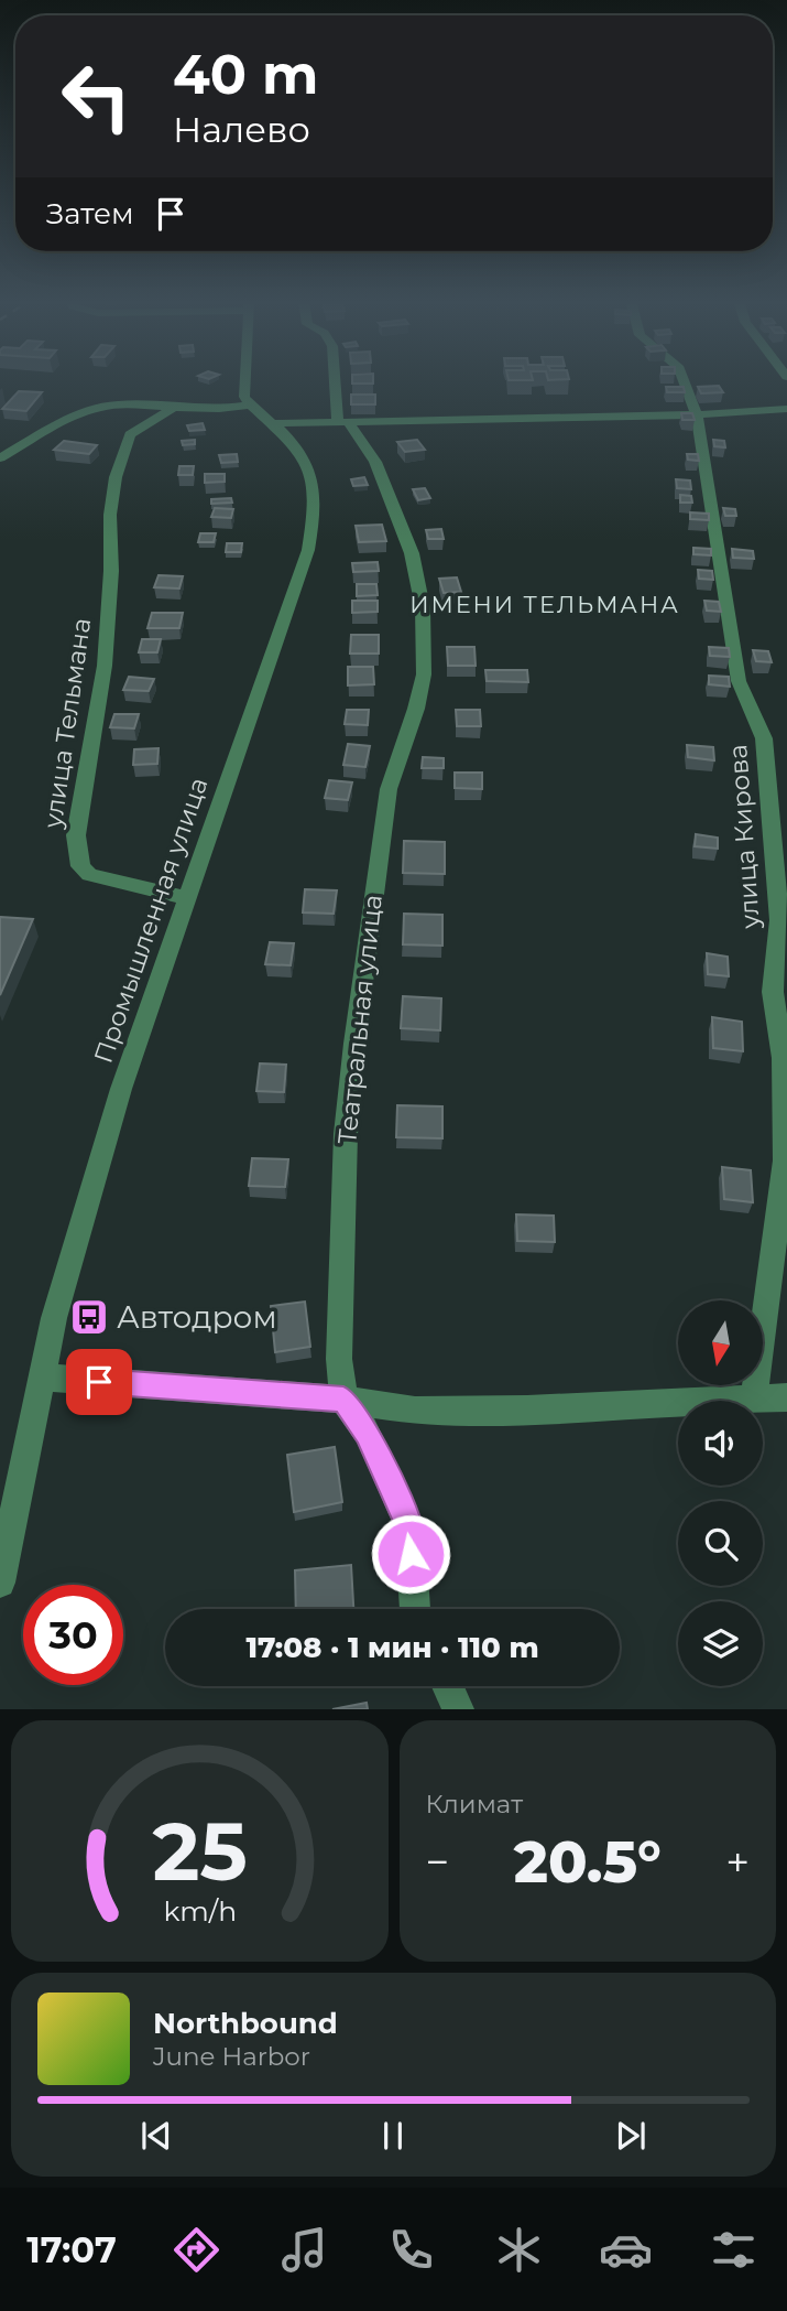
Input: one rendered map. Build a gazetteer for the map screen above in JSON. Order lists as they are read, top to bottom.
{
  "streets": {
    "street": [
      "улица Тельмана",
      "улица Кирова",
      "Промышленная улица",
      "Театральная улица"
    ]
  },
  "crossings": [
    ["улица Тельмана", "Промышленная улица"]
  ],
  "districts": ["ИМЕНИ ТЕЛЬМАНА"],
  "places": {
    "bus stop": ["Автодром"]
  },
  "north": "bottom",
  "page": {
    "turn": ["40 m", "Налево"],
    "then": "Затем",
    "limit": "30",
    "trip": "17:08 · 1 мин · 110 m",
    "tile": "Климат",
    "heat": ["−", "20.5°", "+"],
    "song": ["Northbound", "June Harbor"],
    "tabs": "17:07",
    "gauge": ["25", "km/h"]
  }
}
